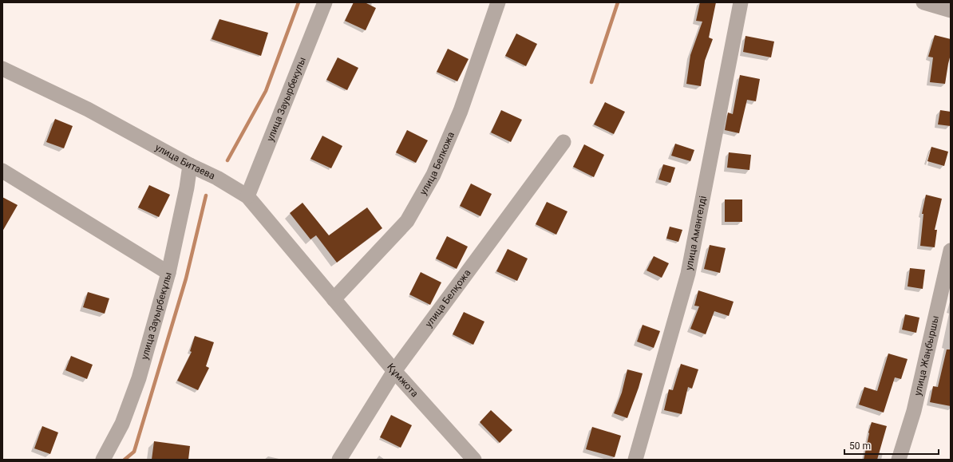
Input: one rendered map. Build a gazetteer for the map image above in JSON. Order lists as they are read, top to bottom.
{
  "streets": {
    "street": [
      "улица Зауырбекулы",
      "улица Битаева",
      "улица Белкожа",
      "улица Амангелді",
      "улица Белқожа",
      "улица Зауырбекұлы",
      "улица Жаңбыршы",
      "Құмжота"
    ]
  },
  "crossings": [
    ["улица Зауырбекулы", "улица Битаева"],
    ["улица Битаева", "улица Белкожа"],
    ["улица Битаева", "улица Зауырбекұлы"],
    ["улица Битаева", "Құмжота"],
    ["улица Белкожа", "Құмжота"],
    ["улица Белқожа", "Құмжота"]
  ],
  "scale_bar": "50 m"
}
